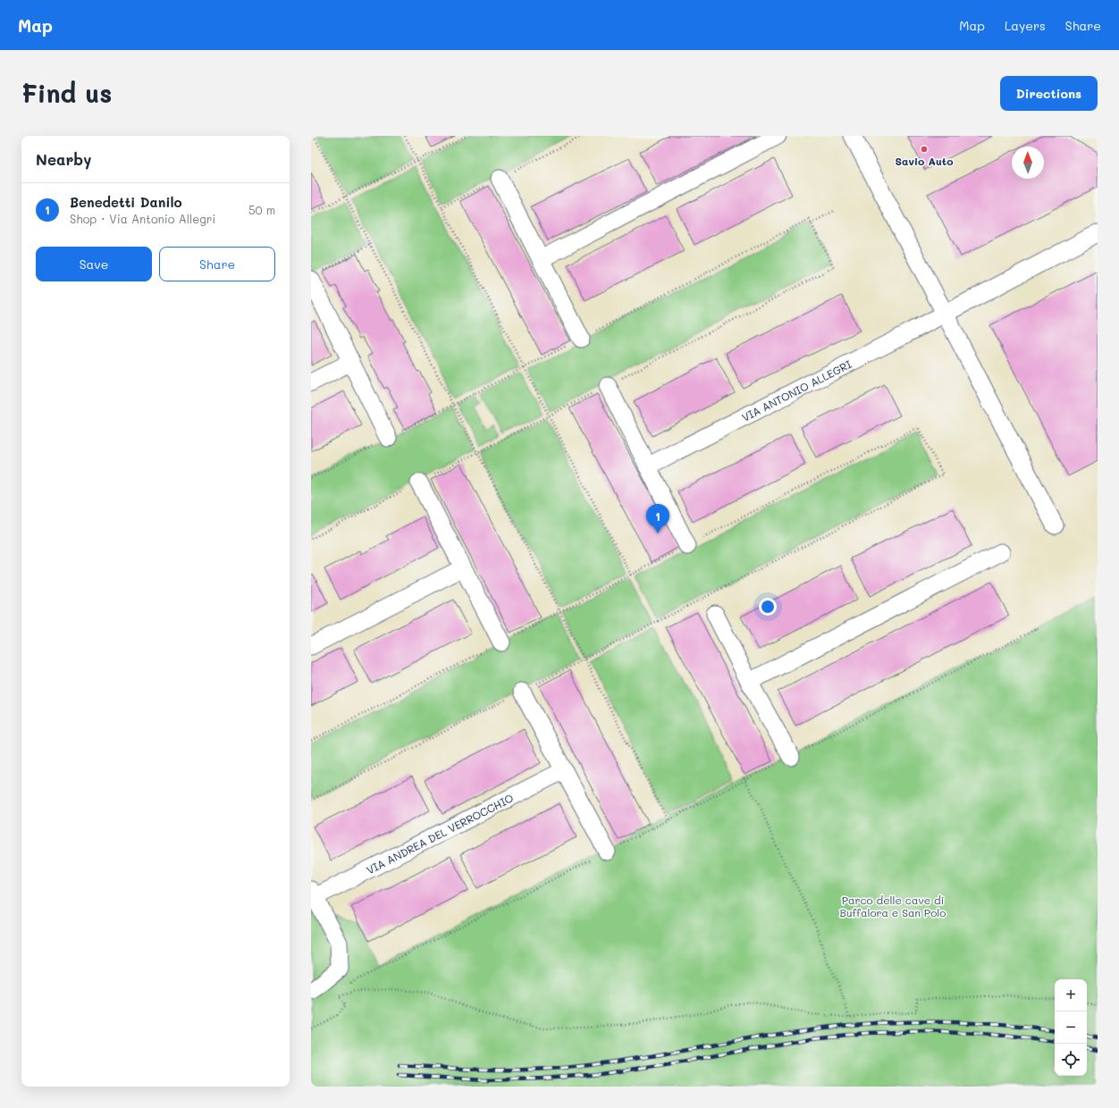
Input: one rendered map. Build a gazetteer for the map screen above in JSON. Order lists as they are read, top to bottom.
{
  "streets": {
    "street": ["VIA ANTONIO ALLEGRI", "VIA ANDREA DEL VERROCCHIO"]
  },
  "parks": ["Parco delle cave di Buffalora e San Polo"],
  "places": ["Savio Auto"],
  "north": "top",
  "page": {
    "header": "Map",
    "nav": ["Map", "Layers", "Share"],
    "buttons": [
      "Directions",
      ["Save", "Share"]
    ],
    "title": "Find us",
    "heading": "Nearby",
    "list": [
      {
        "mark": "1",
        "name": "Benedetti Danilo",
        "note": "Shop · Via Antonio Allegri",
        "value": "50 m"
      }
    ],
    "pins": "1",
    "map_buttons": ["+", "−"]
  }
}
